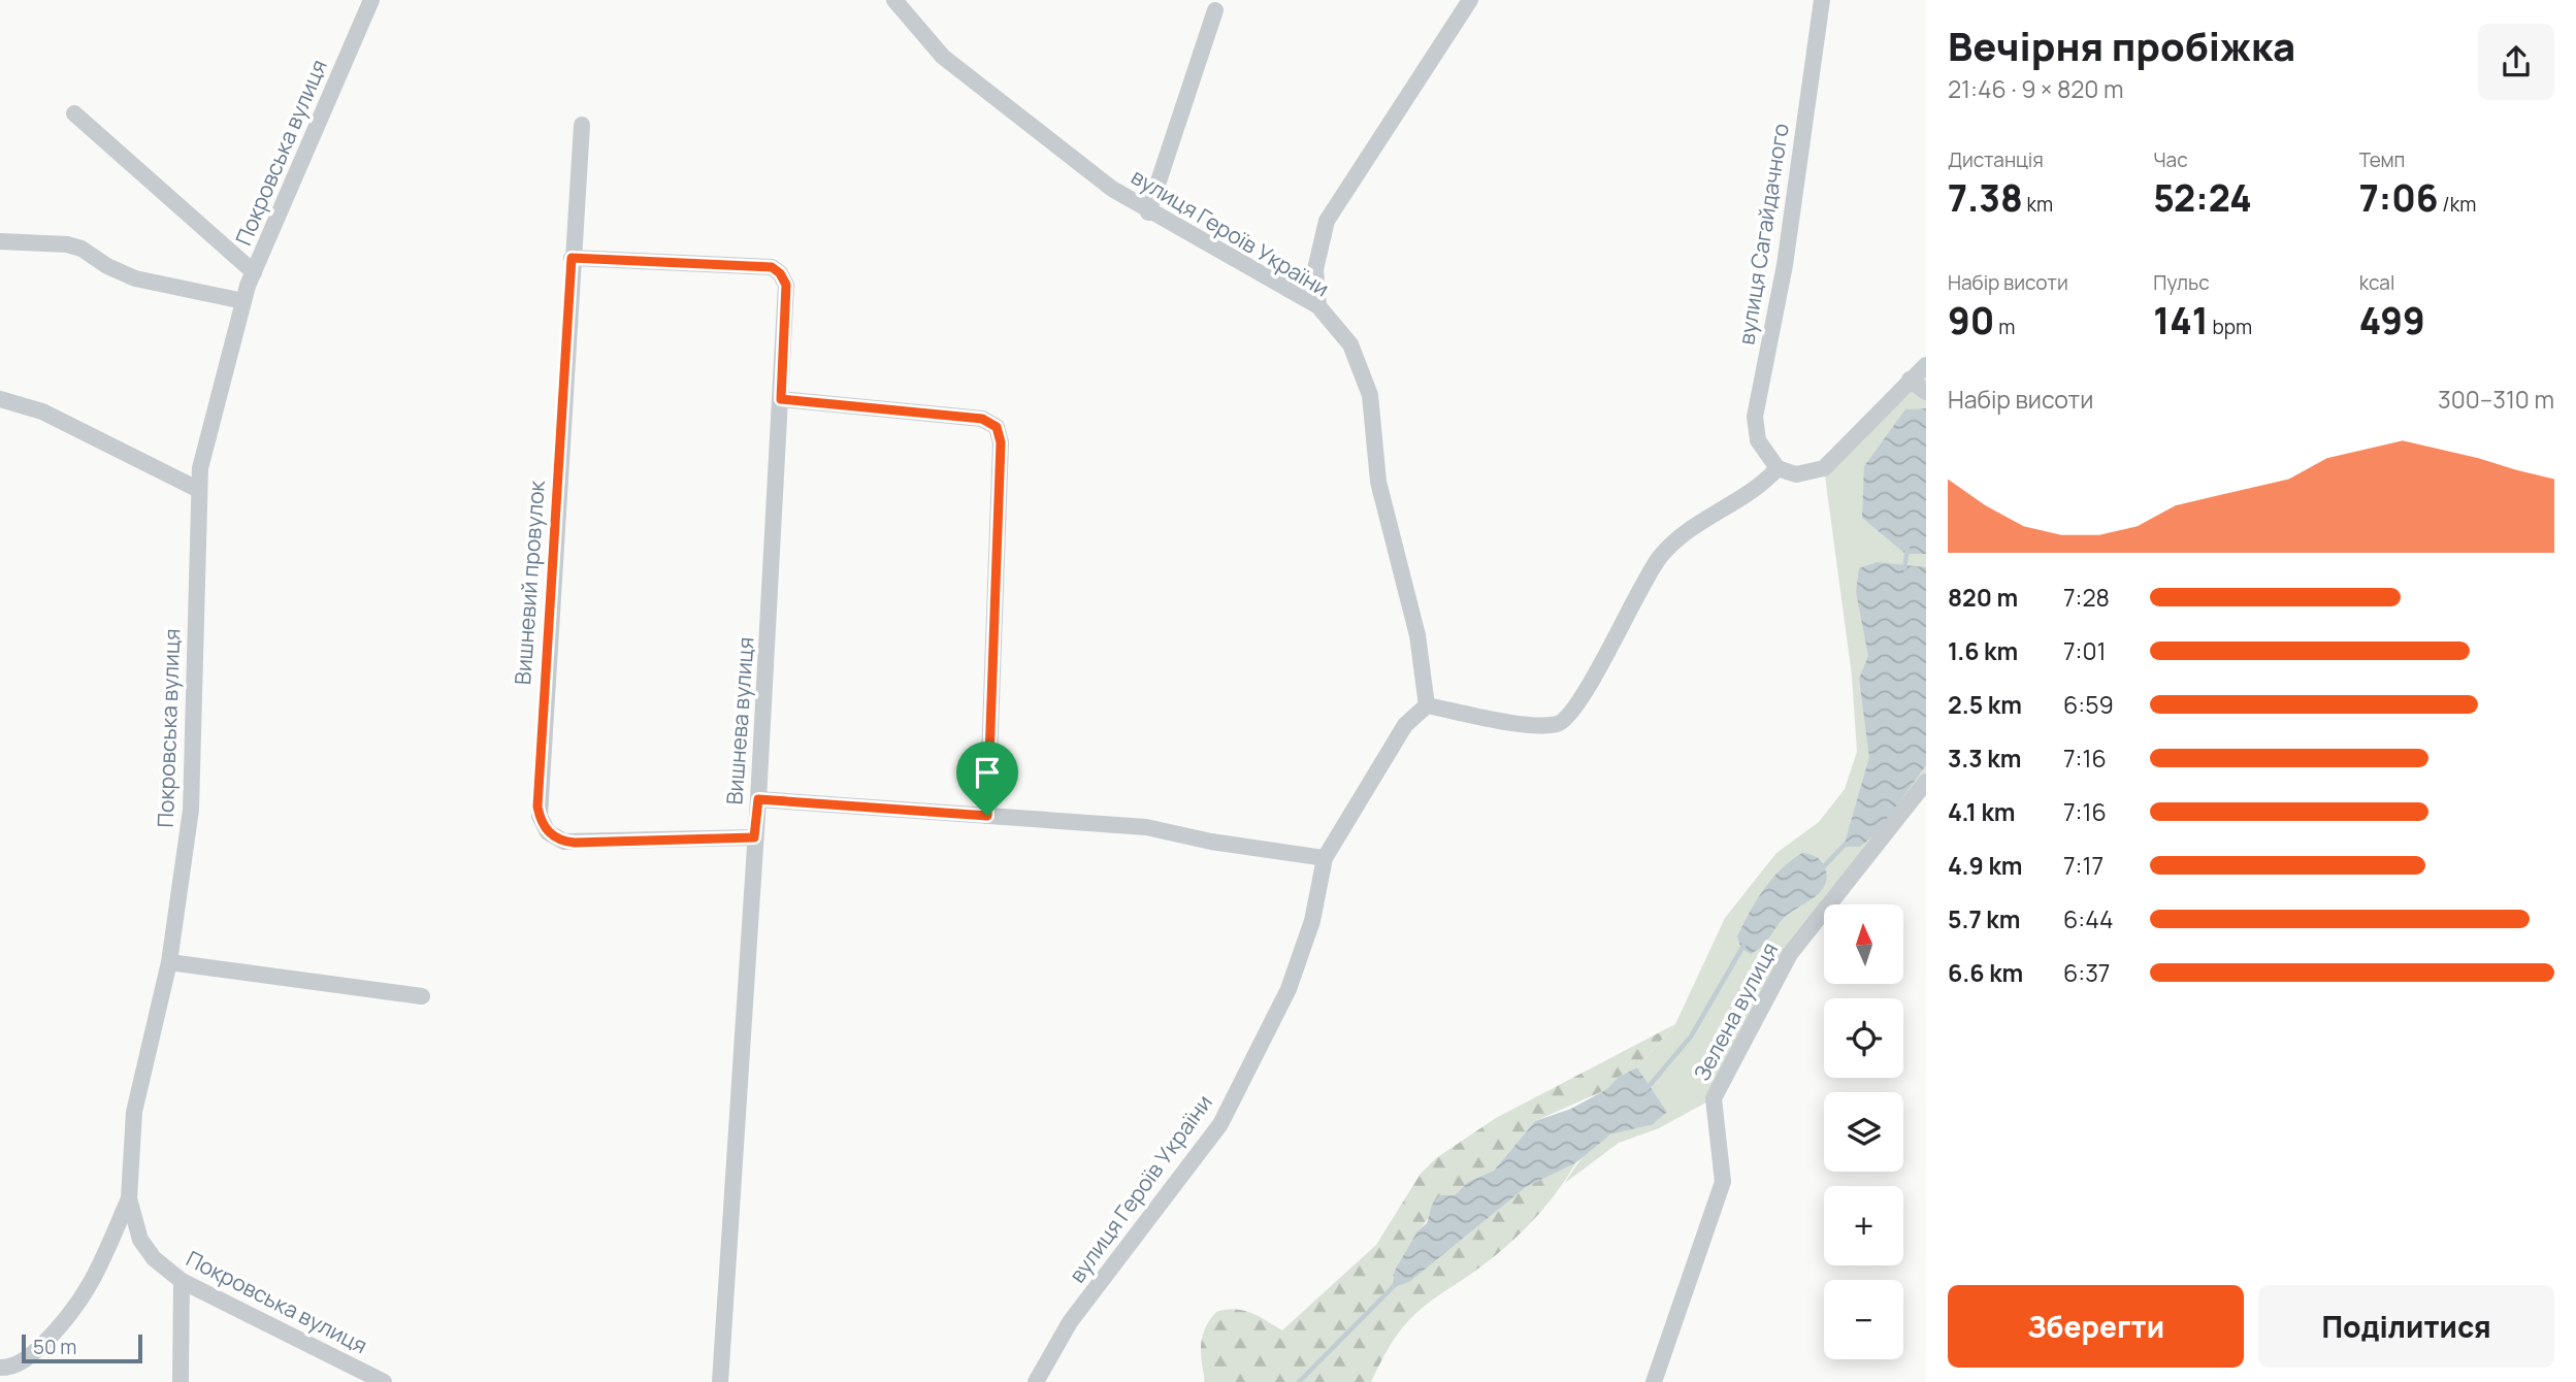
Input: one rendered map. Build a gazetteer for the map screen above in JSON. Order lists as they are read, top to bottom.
{
  "streets": {
    "street": [
      "Покровська вулиця",
      "вулиця Героїв України",
      "вулиця Сагайдачного",
      "Вишневий провулок",
      "Вишнева вулиця",
      "Зелена вулиця"
    ]
  },
  "crossings": [
    ["Вишневий провулок", "Вишнева вулиця"]
  ],
  "scale_bar": "50 m",
  "north": "top",
  "page": {
    "heading": ["Вечірня пробіжка", "21:46 · 9 × 820 m"],
    "stats": [
      ["Дистанція", "7.38 km"],
      ["Час", "52:24"],
      ["Темп", "7:06 /km"],
      ["Набір висоти", "90 m"],
      ["Пульс", "141 bpm"],
      ["kcal", "499"]
    ],
    "chart": ["Набір висоти", "300–310 m"],
    "list": [
      {
        "name": "820 m",
        "note": "7:28"
      },
      {
        "name": "1.6 km",
        "note": "7:01"
      },
      {
        "name": "2.5 km",
        "note": "6:59"
      },
      {
        "name": "3.3 km",
        "note": "7:16"
      },
      {
        "name": "4.1 km",
        "note": "7:16"
      },
      {
        "name": "4.9 km",
        "note": "7:17"
      },
      {
        "name": "5.7 km",
        "note": "6:44"
      },
      {
        "name": "6.6 km",
        "note": "6:37"
      }
    ],
    "map_buttons": ["+", "−"],
    "buttons": ["Зберегти", "Поділитися"],
    "scale": "50 m"
  }
}
